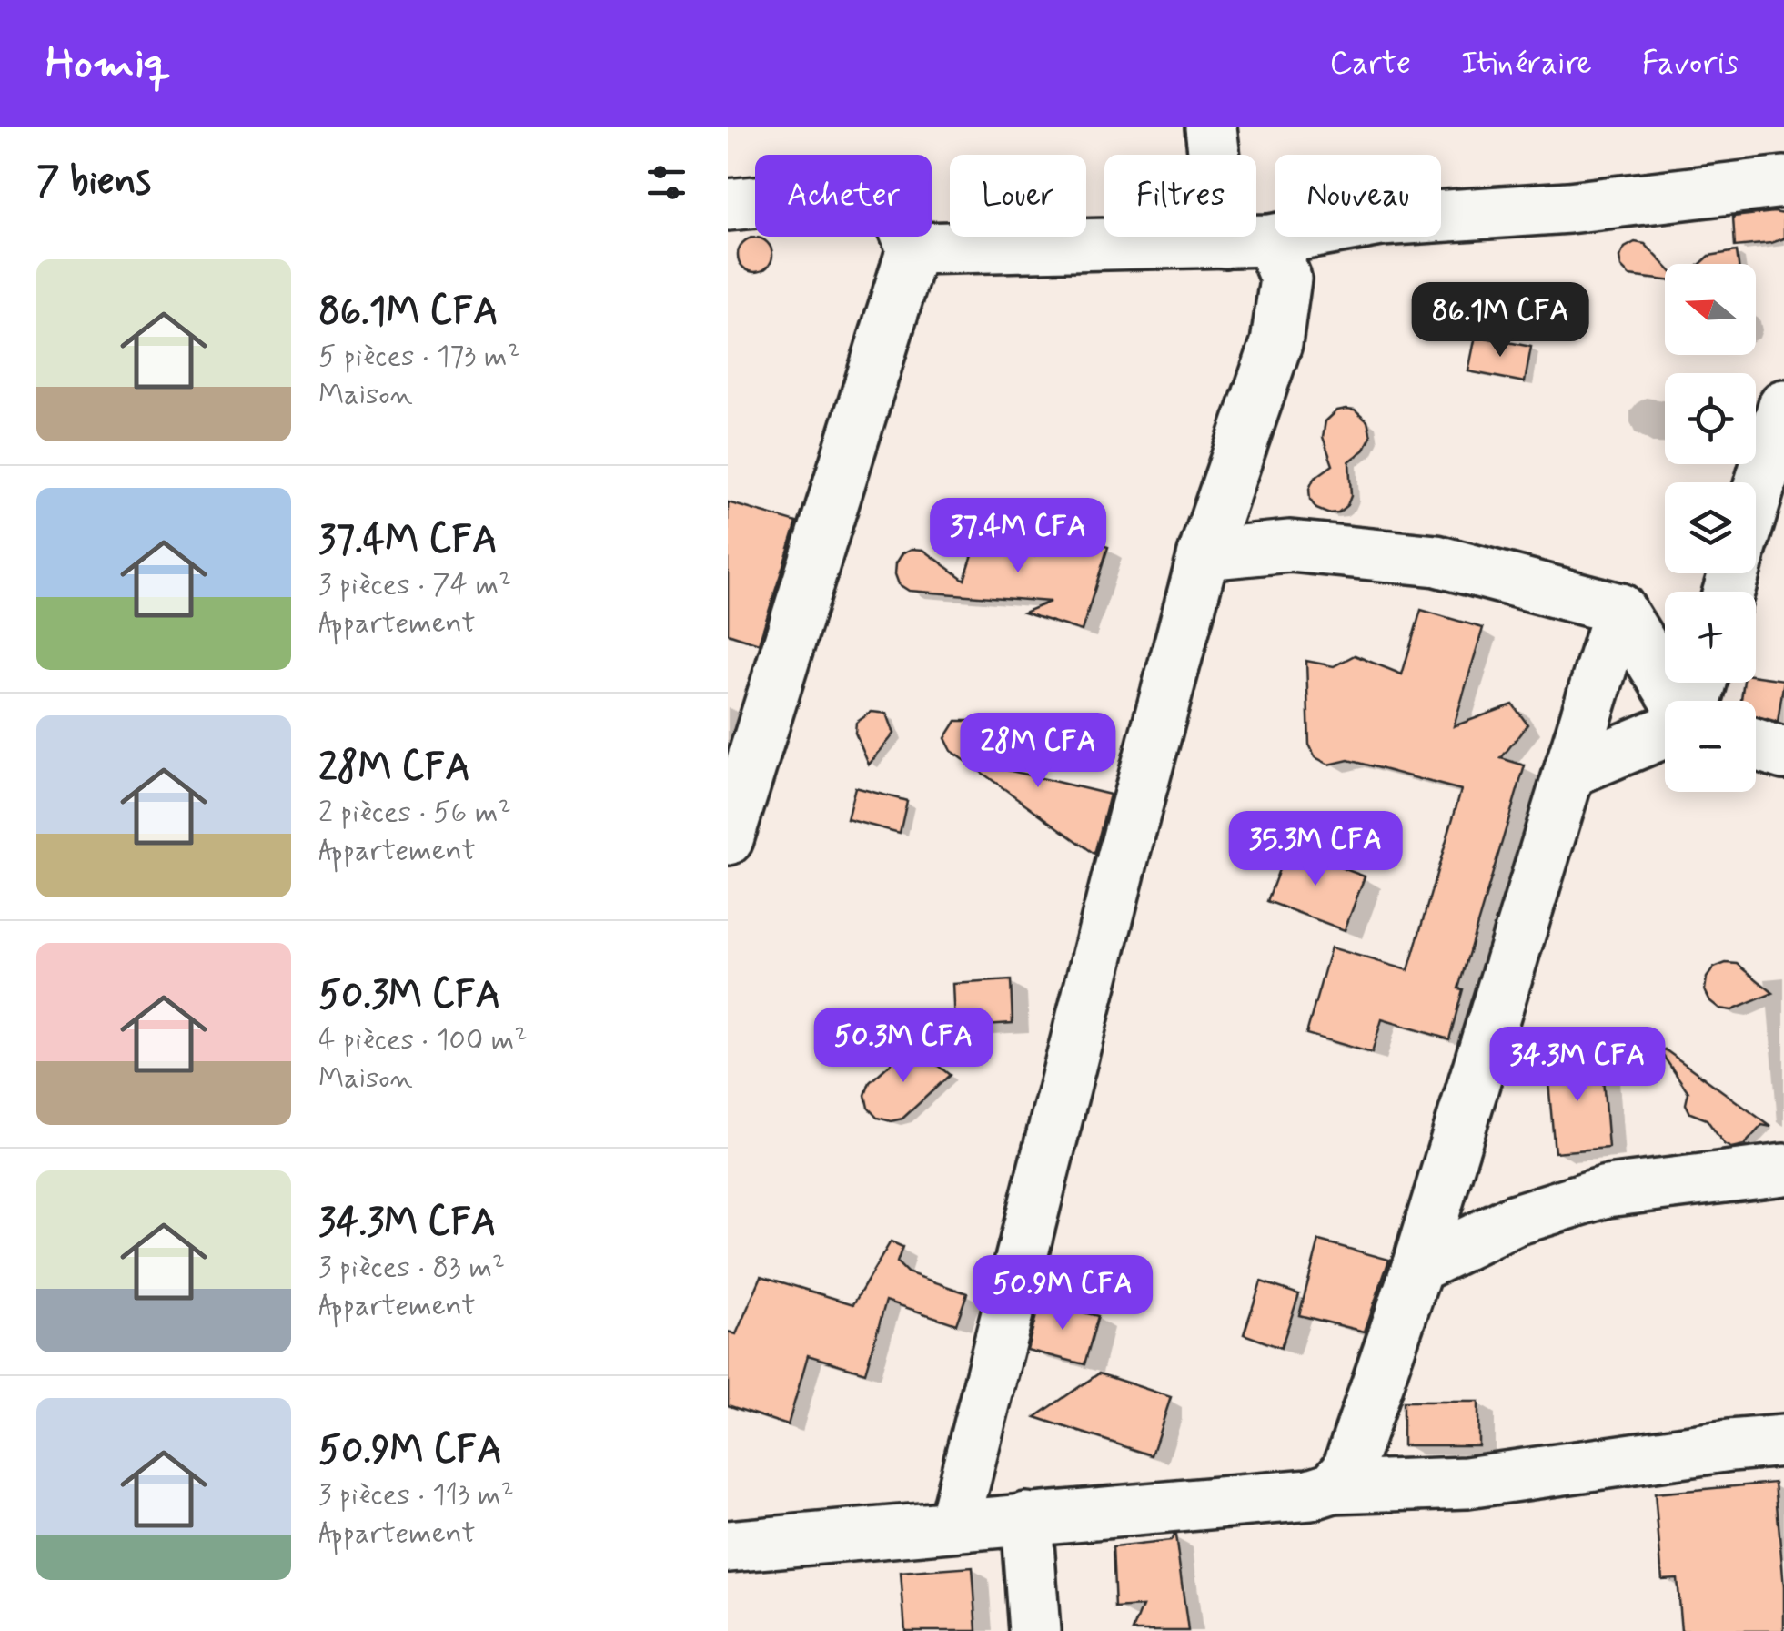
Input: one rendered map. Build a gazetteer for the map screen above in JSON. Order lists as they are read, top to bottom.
{
  "north": "left",
  "page": {
    "header": "Homiq",
    "nav": ["Carte", "Itinéraire", "Favoris"],
    "heading": "7 biens",
    "chip": [
      "Acheter",
      "Louer",
      "Filtres",
      "Nouveau"
    ],
    "list": [
      {
        "name": "86.1M CFA",
        "note": "5 pièces · 173 m² · Maison"
      },
      {
        "name": "37.4M CFA",
        "note": "3 pièces · 74 m² · Appartement"
      },
      {
        "name": "28M CFA",
        "note": "2 pièces · 56 m² · Appartement"
      },
      {
        "name": "50.3M CFA",
        "note": "4 pièces · 100 m² · Maison"
      },
      {
        "name": "34.3M CFA",
        "note": "3 pièces · 83 m² · Appartement"
      },
      {
        "name": "50.9M CFA",
        "note": "3 pièces · 113 m² · Appartement"
      }
    ],
    "map_buttons": ["+", "−"],
    "price": [
      "86.1M CFA",
      "37.4M CFA",
      "28M CFA",
      "35.3M CFA",
      "50.3M CFA",
      "34.3M CFA",
      "50.9M CFA"
    ]
  }
}
